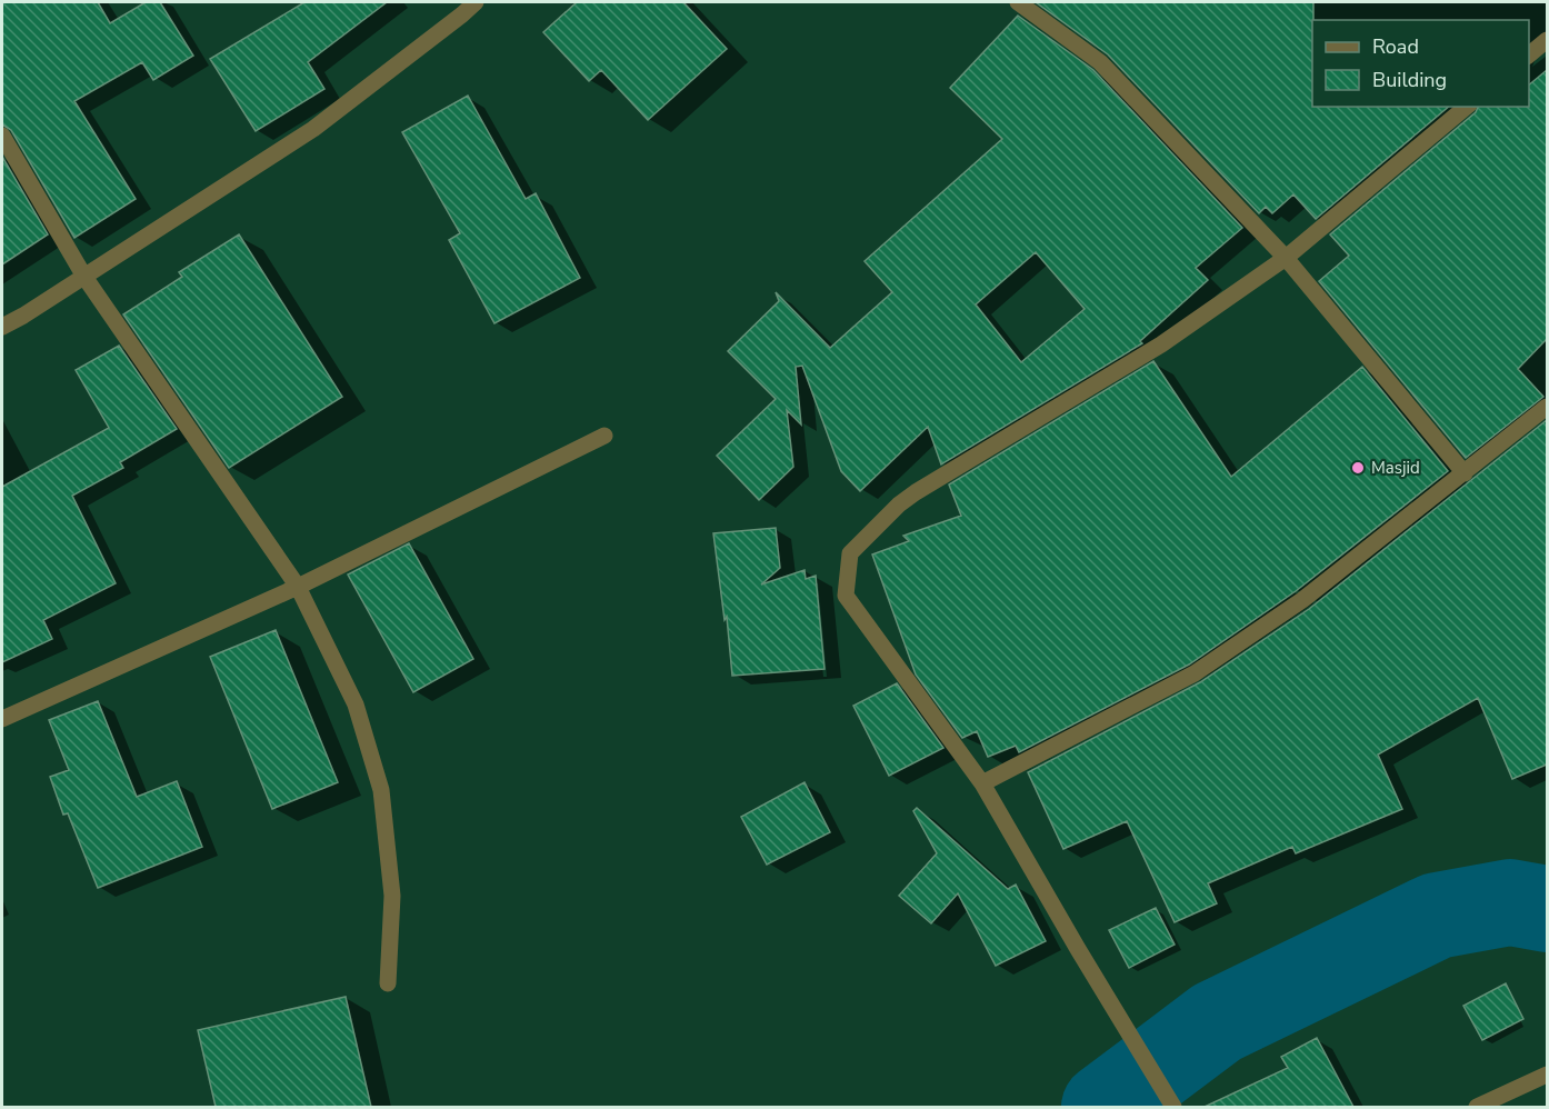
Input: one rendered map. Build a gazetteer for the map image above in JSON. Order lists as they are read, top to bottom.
{
  "places": ["Masjid"],
  "legend": ["Road", "Building"]
}
